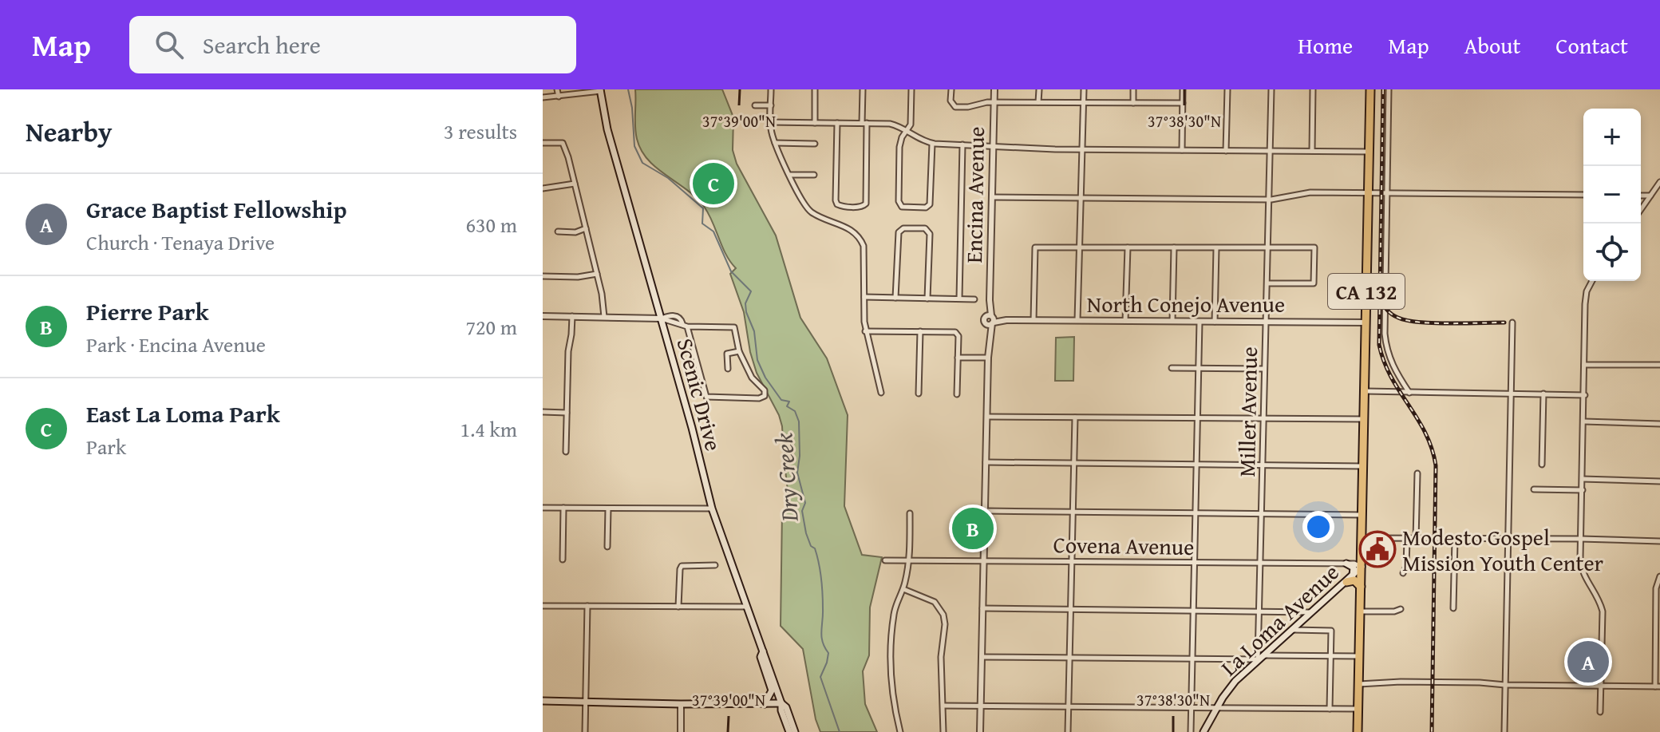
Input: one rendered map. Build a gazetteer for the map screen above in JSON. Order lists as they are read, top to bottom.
{
  "streets": {
    "main road": ["CA 132", "Scenic Drive", "La Loma Avenue"],
    "street": [
      "Encina Avenue",
      "North Conejo Avenue",
      "Miller Avenue",
      "Covena Avenue"
    ]
  },
  "crossings": [
    ["Encina Avenue", "North Conejo Avenue"],
    ["Encina Avenue", "Covena Avenue"],
    ["CA 132", "North Conejo Avenue"],
    ["CA 132", "Covena Avenue"],
    ["CA 132", "La Loma Avenue"],
    ["North Conejo Avenue", "Miller Avenue"],
    ["Miller Avenue", "Covena Avenue"],
    ["Miller Avenue", "La Loma Avenue"],
    ["Covena Avenue", "La Loma Avenue"]
  ],
  "water": ["Dry Creek"],
  "places": {
    "public building": ["Modesto Gospel Mission Youth Center"]
  },
  "page": {
    "header": "Map",
    "search": "Search here",
    "nav": [
      "Home",
      "Map",
      "About",
      "Contact"
    ],
    "heading": ["Nearby", "3 results"],
    "map_buttons": ["+", "−"],
    "pins": ["C", "B", "A"],
    "list": [
      {
        "mark": "A",
        "name": "Grace Baptist Fellowship",
        "note": "Church · Tenaya Drive",
        "value": "630 m"
      },
      {
        "mark": "B",
        "name": "Pierre Park",
        "note": "Park · Encina Avenue",
        "value": "720 m"
      },
      {
        "mark": "C",
        "name": "East La Loma Park",
        "note": "Park",
        "value": "1.4 km"
      }
    ]
  },
  "coordinates": ["37°39'00\"N", "37°38'30\"N"]
}
